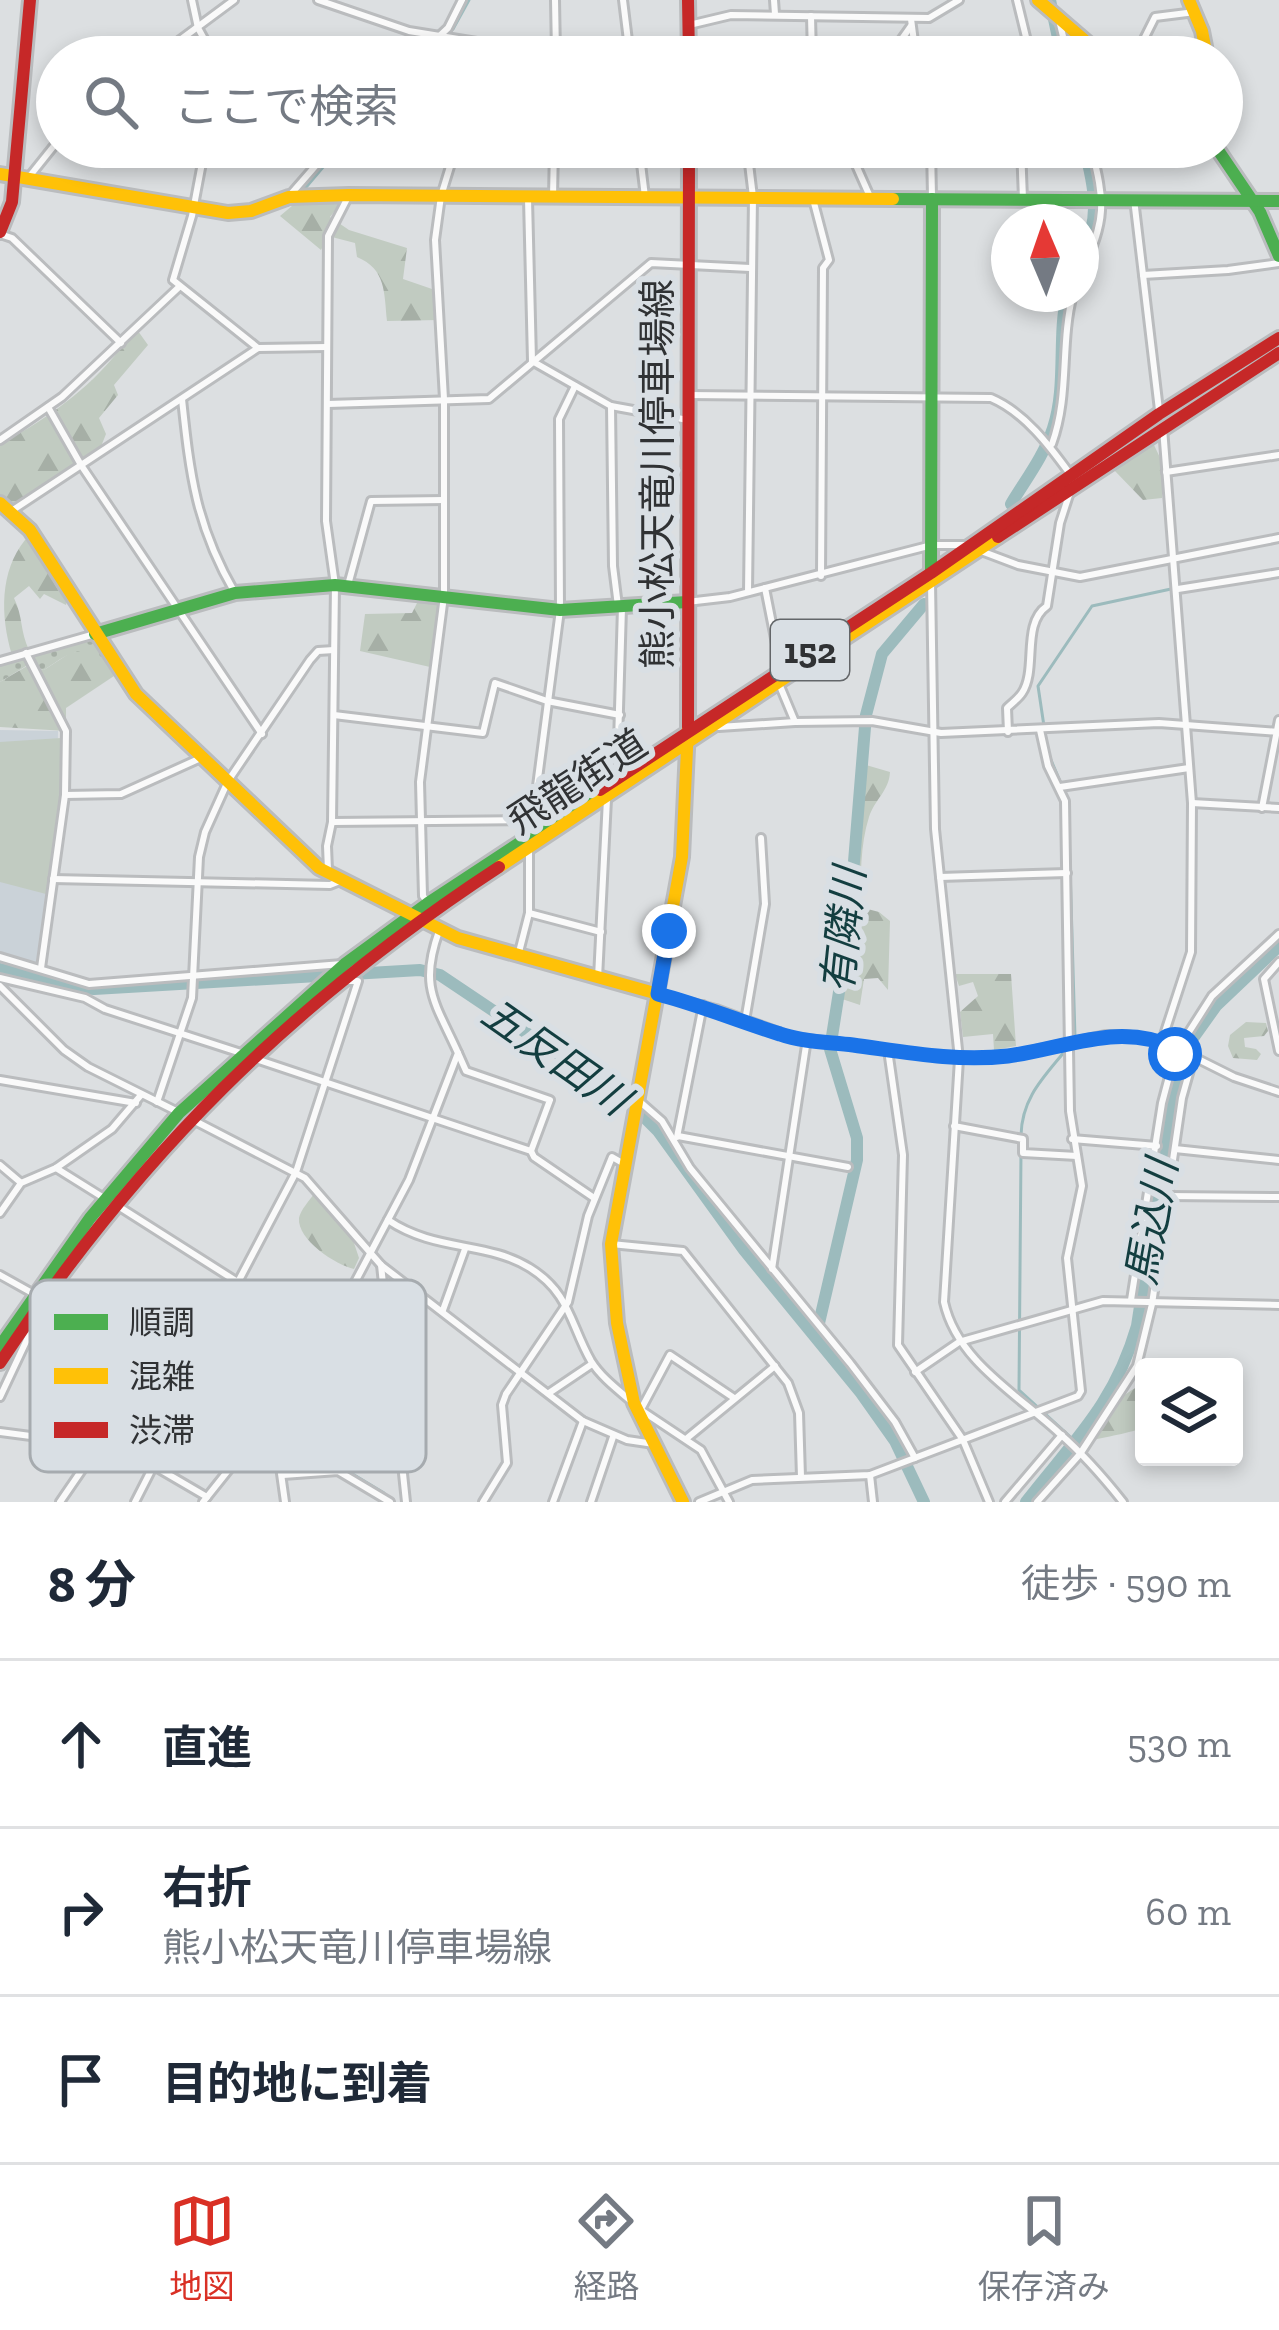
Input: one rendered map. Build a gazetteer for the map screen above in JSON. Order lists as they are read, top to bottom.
{
  "streets": {
    "main road": ["熊小松天竜川停車場線", "152", "飛龍街道"]
  },
  "crossings": [
    ["熊小松天竜川停車場線", "飛龍街道"]
  ],
  "water": ["有隣川", "五反田川", "馬込川"],
  "legend": ["順調", "混雑", "渋滞"],
  "north": "top",
  "page": {
    "search": "ここで検索",
    "heading": ["8 分", "徒歩 · 590 m"],
    "list": [
      ["直進", "530 m"],
      ["右折", "熊小松天竜川停車場線", "60 m"],
      "目的地に到着"
    ],
    "nav": ["地図", "経路", "保存済み"]
  }
}
